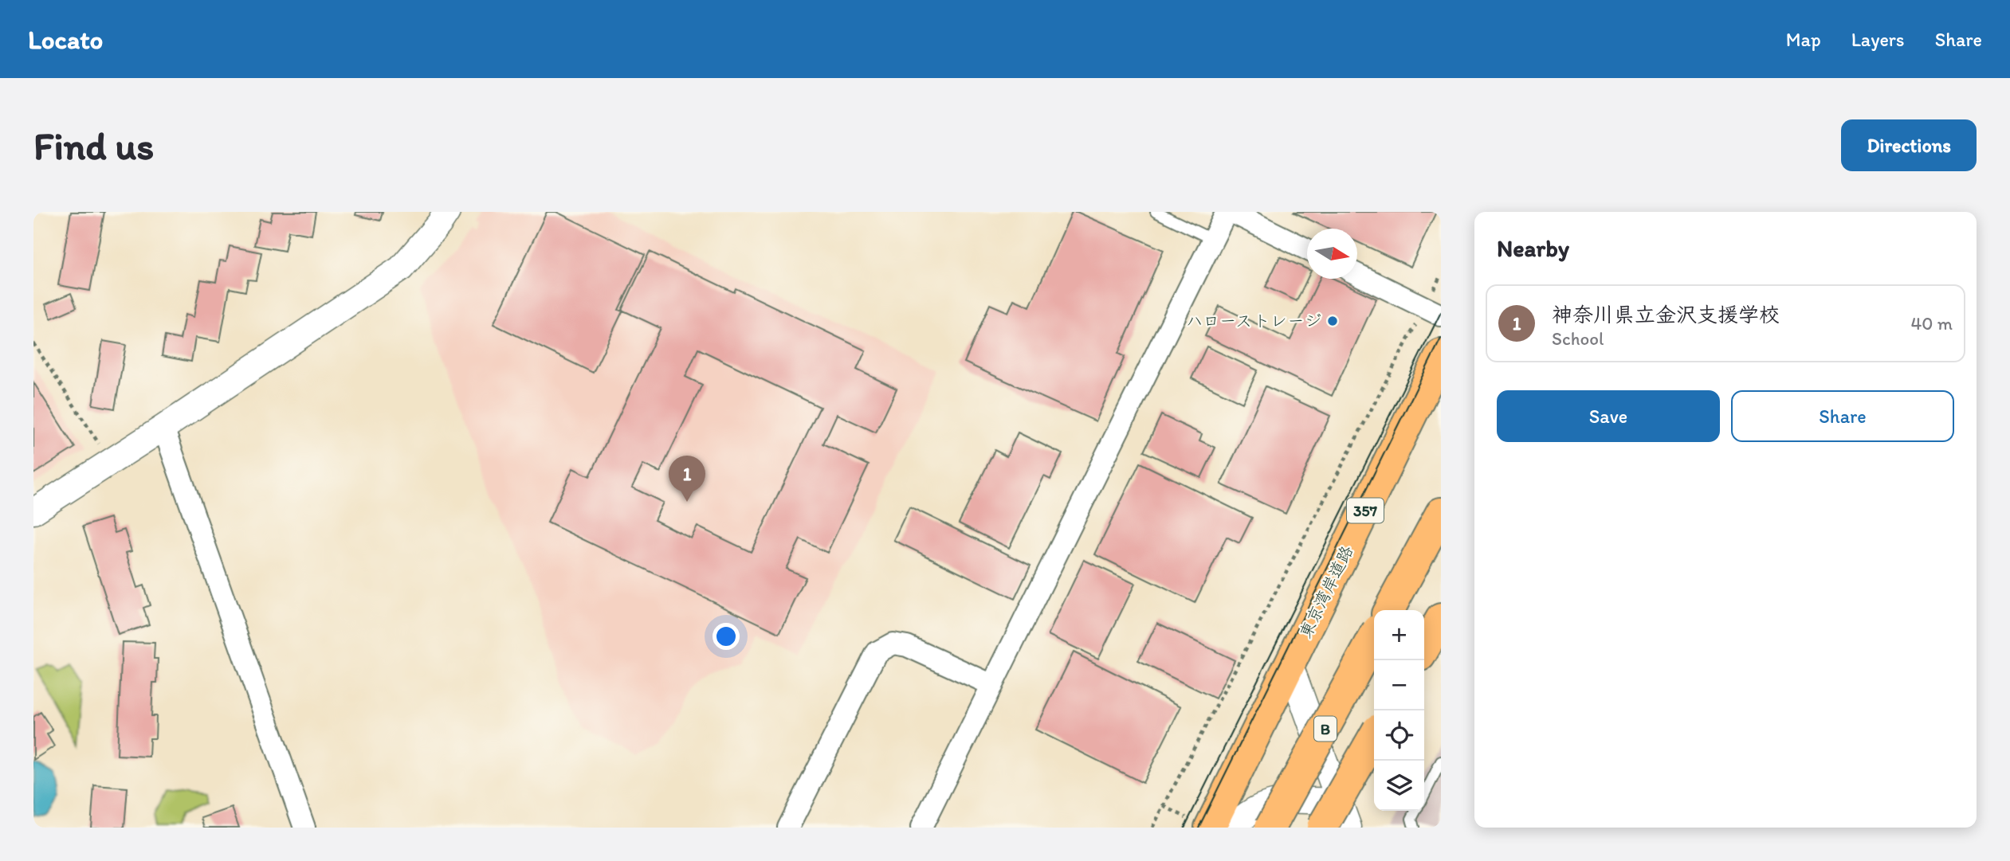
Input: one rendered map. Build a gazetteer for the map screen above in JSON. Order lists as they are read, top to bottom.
{
  "streets": {
    "highway": ["357", "東京湾岸道路", "B"]
  },
  "places": ["ハローストレージ"],
  "north": "right",
  "page": {
    "header": "Locato",
    "nav": ["Map", "Layers", "Share"],
    "buttons": [
      "Directions",
      ["Save", "Share"]
    ],
    "title": "Find us",
    "heading": "Nearby",
    "list": [
      {
        "mark": "1",
        "name": "神奈川県立金沢支援学校",
        "note": "School",
        "value": "40 m"
      }
    ],
    "pins": "1",
    "map_buttons": ["+", "−"]
  }
}
